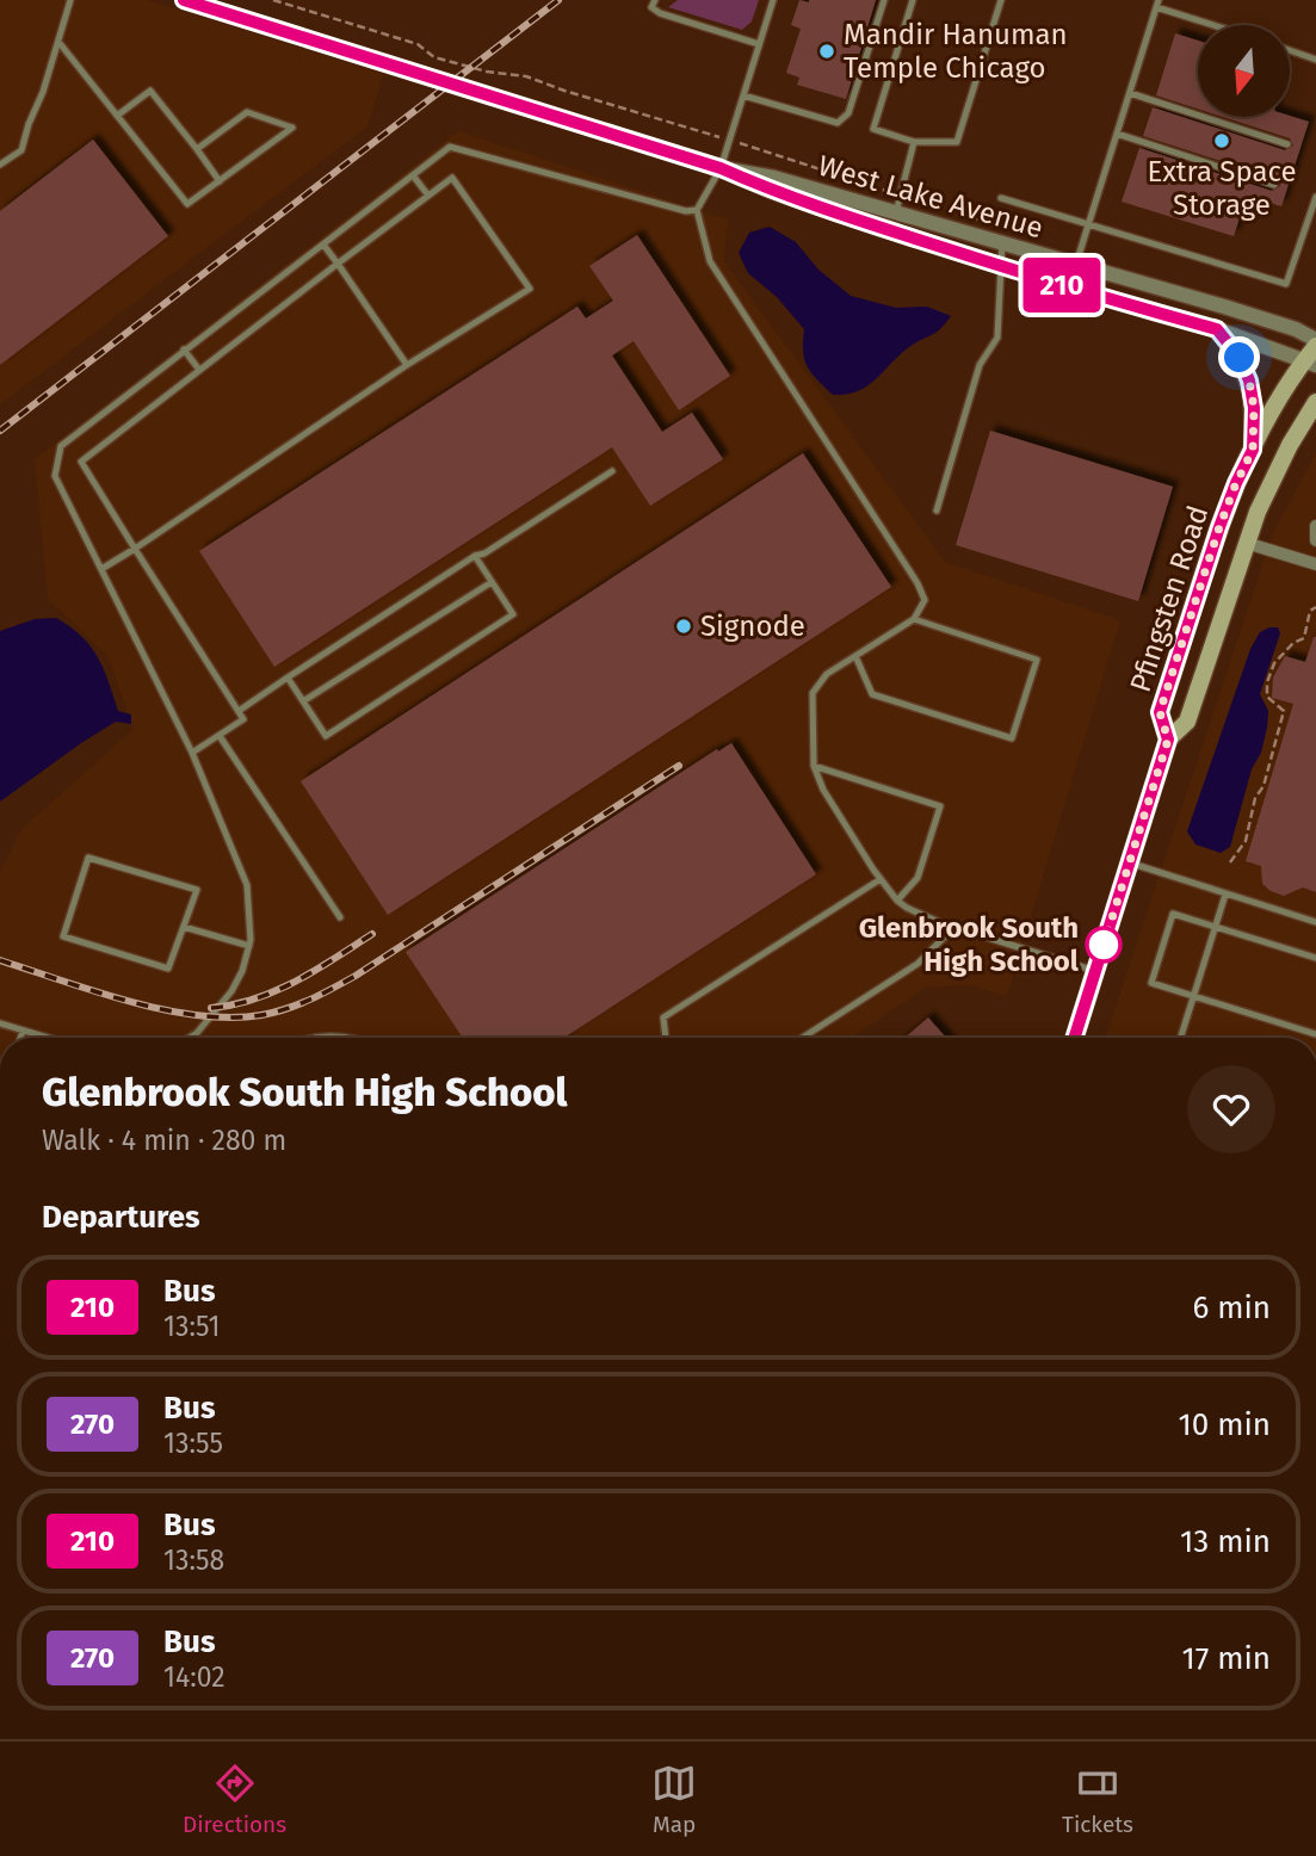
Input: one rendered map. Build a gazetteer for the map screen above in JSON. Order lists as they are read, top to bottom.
{
  "streets": {
    "main road": ["Pfingsten Road"],
    "street": ["West Lake Avenue"]
  },
  "crossings": [
    ["West Lake Avenue", "Pfingsten Road"]
  ],
  "places": [
    "Mandir Hanuman Temple Chicago",
    "Extra Space Storage",
    "Signode",
    "Glenbrook South High School"
  ],
  "lines": ["bus line 210"],
  "north": "bottom",
  "page": {
    "on_map": "210",
    "heading": [
      ["Glenbrook South High School", "Walk · 4 min · 280 m"],
      "Departures"
    ],
    "list": [
      {
        "mark": "210",
        "name": "Bus",
        "note": "13:51",
        "value": "6 min"
      },
      {
        "mark": "270",
        "name": "Bus",
        "note": "13:55",
        "value": "10 min"
      },
      {
        "mark": "210",
        "name": "Bus",
        "note": "13:58",
        "value": "13 min"
      },
      {
        "mark": "270",
        "name": "Bus",
        "note": "14:02",
        "value": "17 min"
      }
    ],
    "tabs": ["Directions", "Map", "Tickets"]
  }
}
